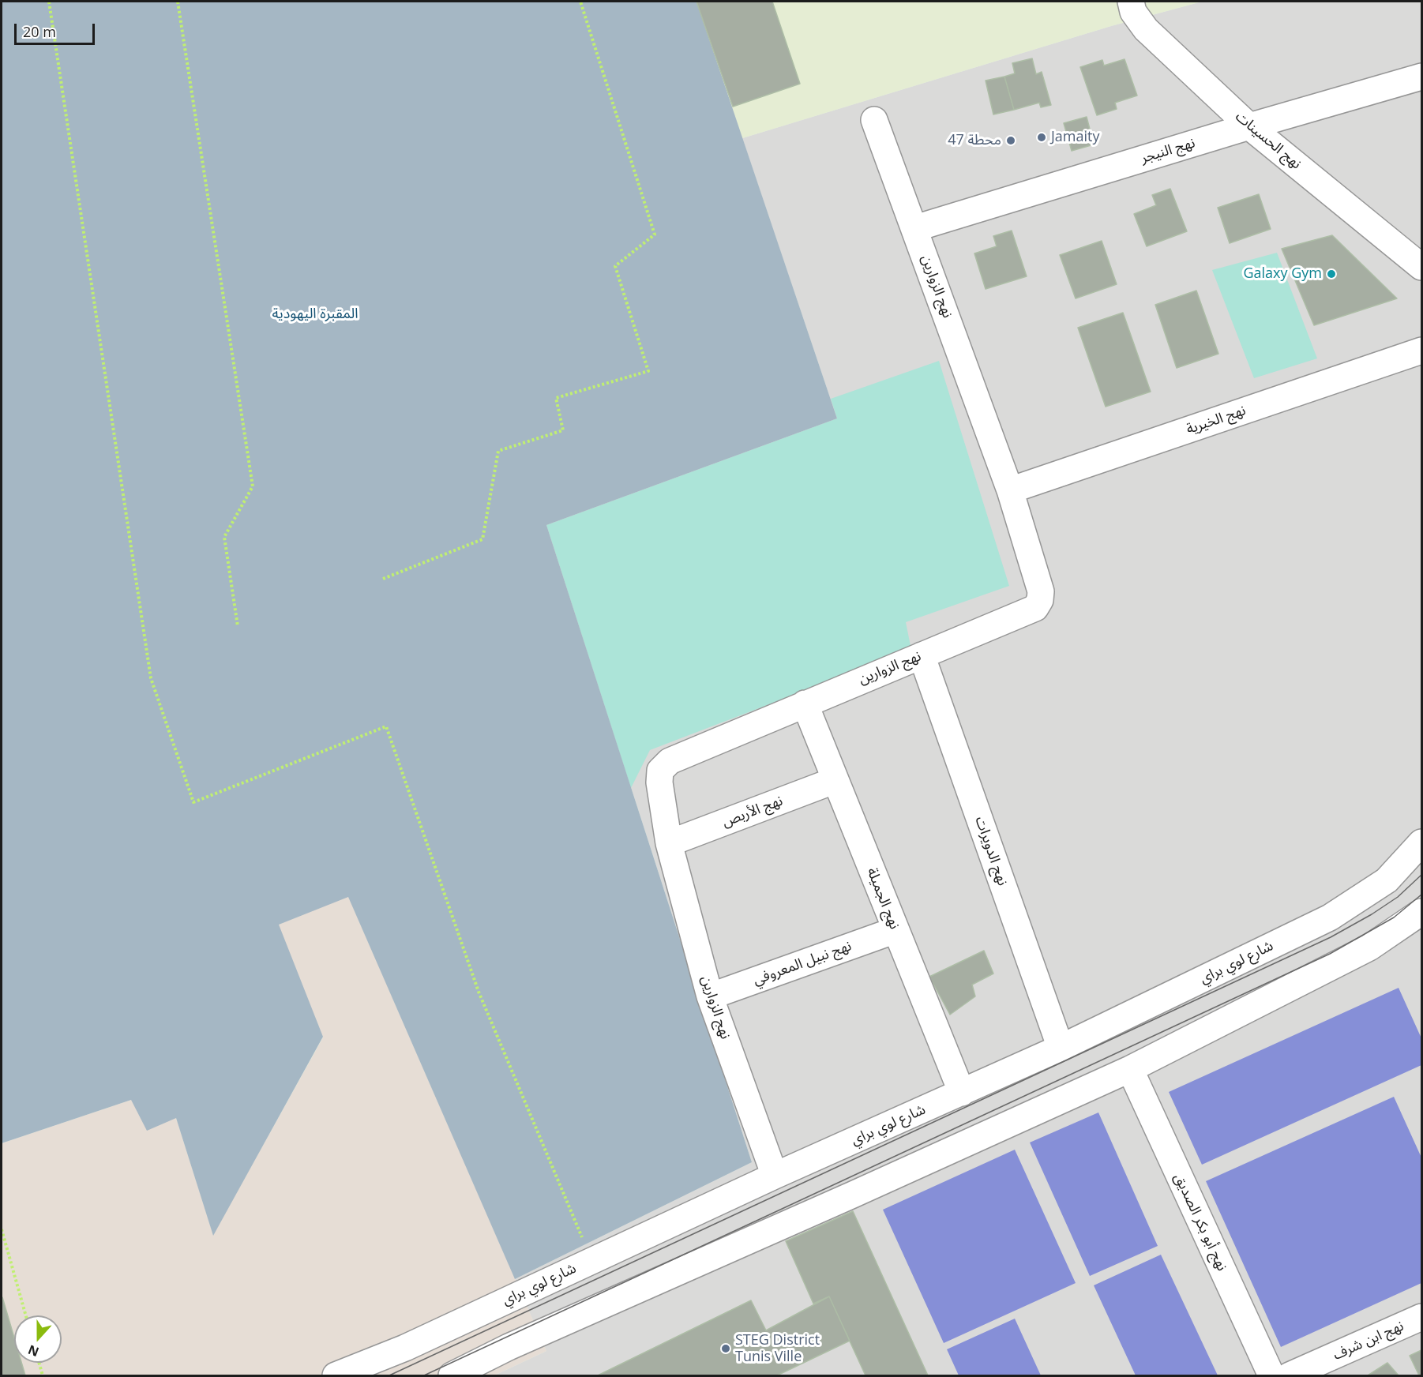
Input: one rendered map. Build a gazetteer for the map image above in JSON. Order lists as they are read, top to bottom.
{
  "streets": {
    "street": [
      "نهج الحسينات",
      "نهج النيجر",
      "نهج الزوارين",
      "نهج الخيرية",
      "نهج الأربص",
      "نهج الدويرات",
      "نهج الجميلة",
      "شارع لوي براي",
      "نهج نبيل المعروفي",
      "نهج أبو بكر الصديق",
      "نهج ابن شرف"
    ]
  },
  "crossings": [
    ["نهج الحسينات", "نهج النيجر"],
    ["نهج النيجر", "نهج الزوارين"],
    ["نهج الزوارين", "نهج الخيرية"],
    ["نهج الزوارين", "نهج الأربص"],
    ["نهج الزوارين", "نهج الدويرات"],
    ["نهج الزوارين", "نهج الجميلة"],
    ["نهج الزوارين", "شارع لوي براي"],
    ["نهج الزوارين", "نهج نبيل المعروفي"],
    ["نهج الأربص", "نهج الجميلة"],
    ["نهج الدويرات", "شارع لوي براي"],
    ["نهج الجميلة", "شارع لوي براي"],
    ["نهج الجميلة", "نهج نبيل المعروفي"]
  ],
  "parks": ["المقبرة اليهودية"],
  "places": [
    "Jamaity",
    "محطة 47",
    "Galaxy Gym",
    "STEG District Tunis Ville"
  ],
  "scale_bar": "20 m",
  "north": "bottom"
}
